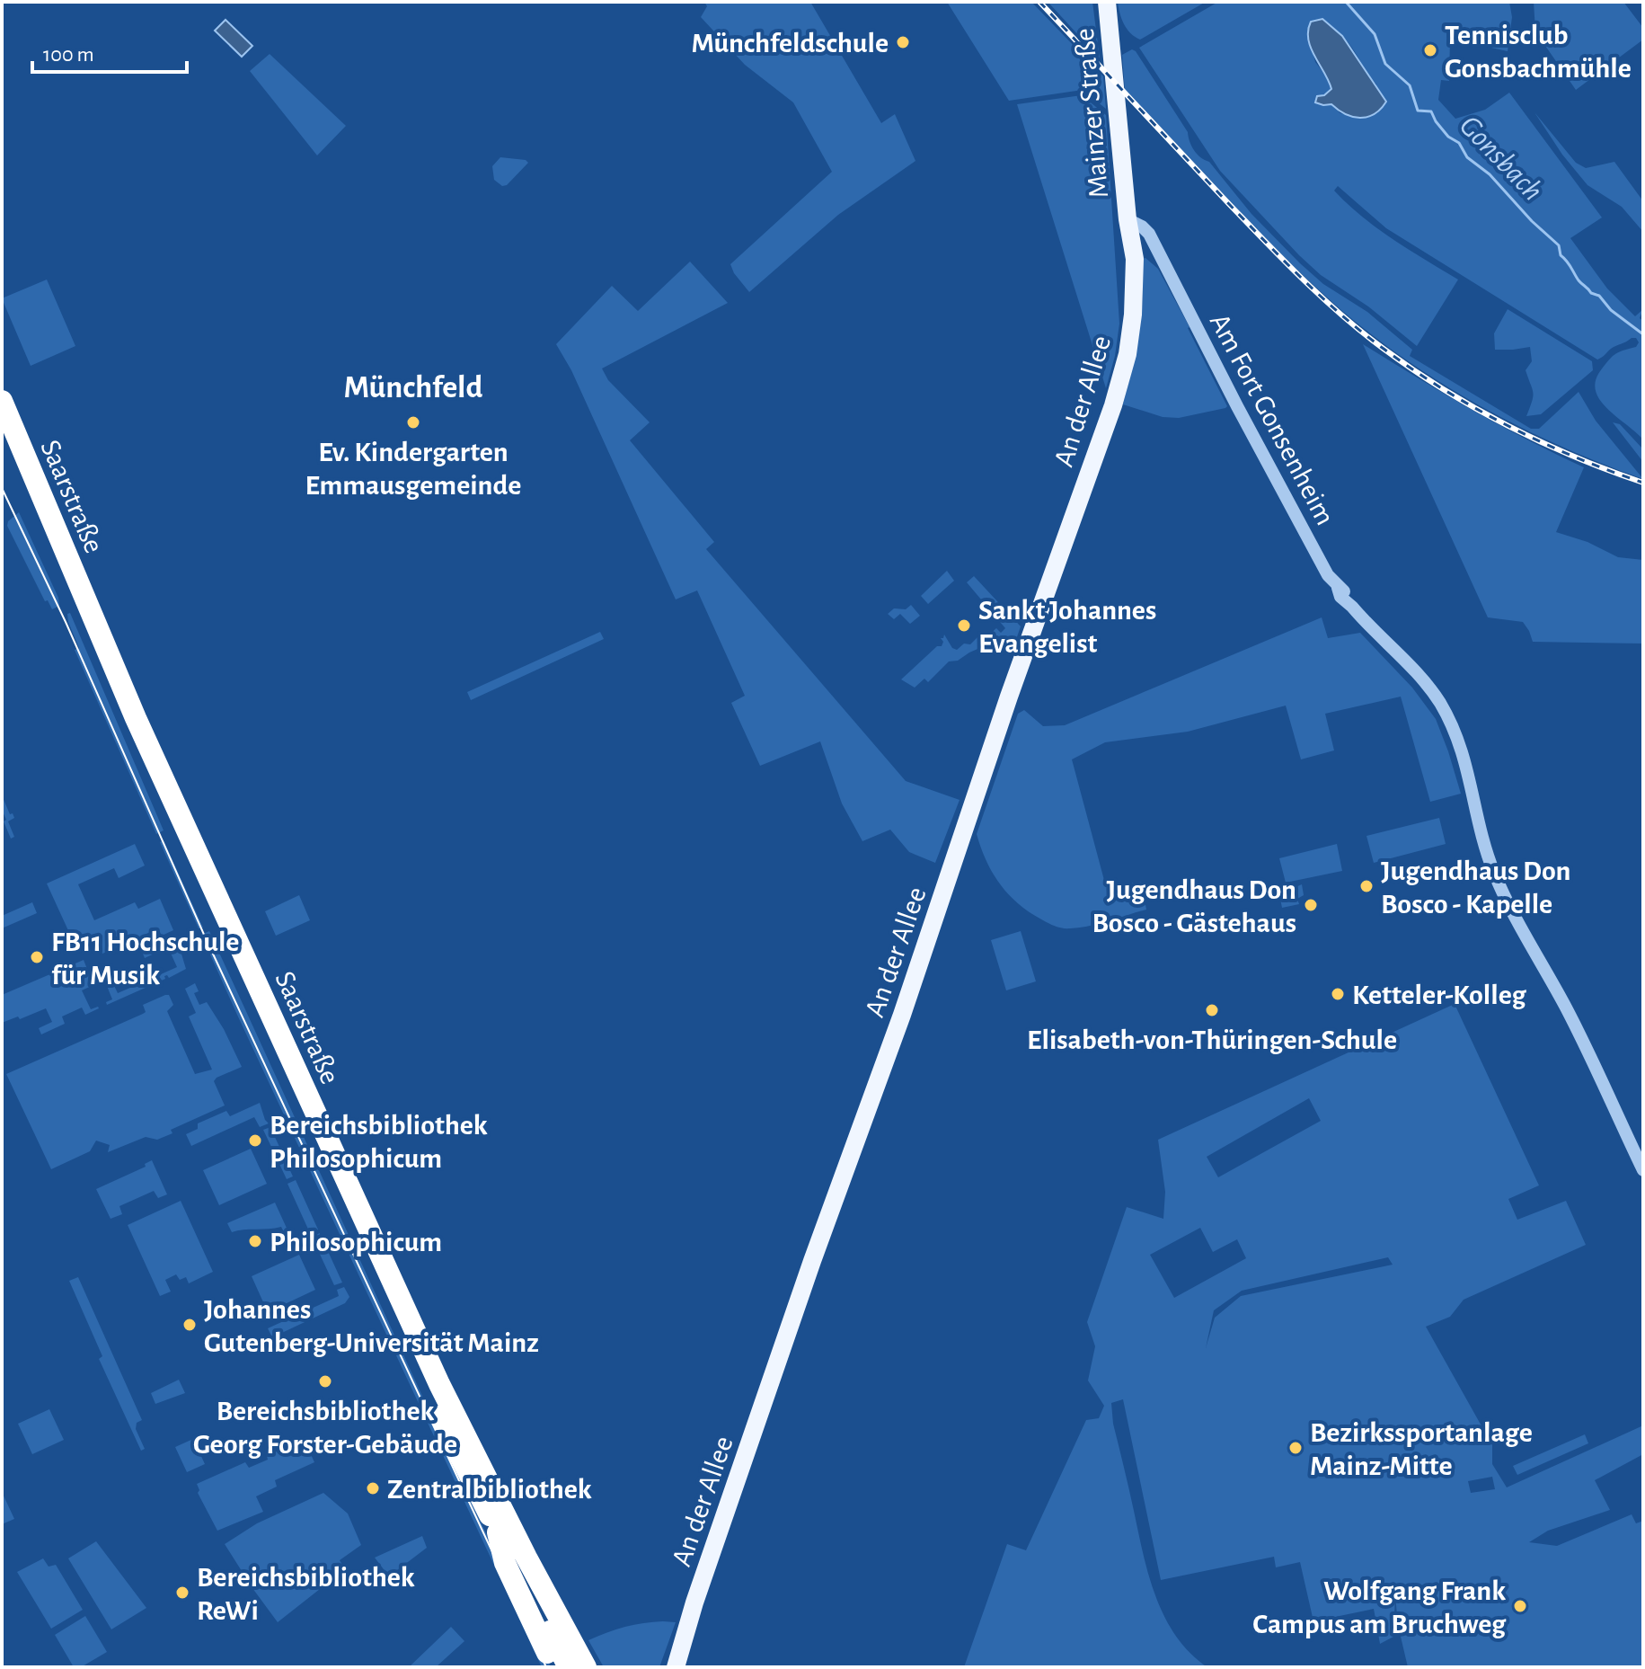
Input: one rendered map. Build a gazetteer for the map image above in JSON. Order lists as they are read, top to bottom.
{
  "streets": {
    "highway": ["Saarstraße"],
    "main road": ["Mainzer Straße", "An der Allee"],
    "street": ["Am Fort Gonsenheim"]
  },
  "crossings": [
    ["Mainzer Straße", "An der Allee"],
    ["Mainzer Straße", "Am Fort Gonsenheim"],
    ["An der Allee", "Am Fort Gonsenheim"]
  ],
  "districts": ["Münchfeld"],
  "water": ["Gonsbach"],
  "places": [
    "Münchfeldschule",
    "Tennisclub Gonsbachmühle",
    "Ev. Kindergarten Emmausgemeinde",
    "Sankt Johannes Evangelist",
    "Jugendhaus Don Bosco - Kapelle",
    "Jugendhaus Don Bosco - Gästehaus",
    "FB11 Hochschule für Musik",
    "Ketteler-Kolleg",
    "Elisabeth-von-Thüringen-Schule",
    "Bereichsbibliothek Philosophicum",
    "Philosophicum",
    "Johannes Gutenberg-Universität Mainz",
    "Bereichsbibliothek Georg Forster-Gebäude",
    "Bezirkssportanlage Mainz-Mitte",
    "Zentralbibliothek",
    "Bereichsbibliothek ReWi",
    "Wolfgang Frank Campus am Bruchweg"
  ],
  "scale_bar": "100 m"
}
